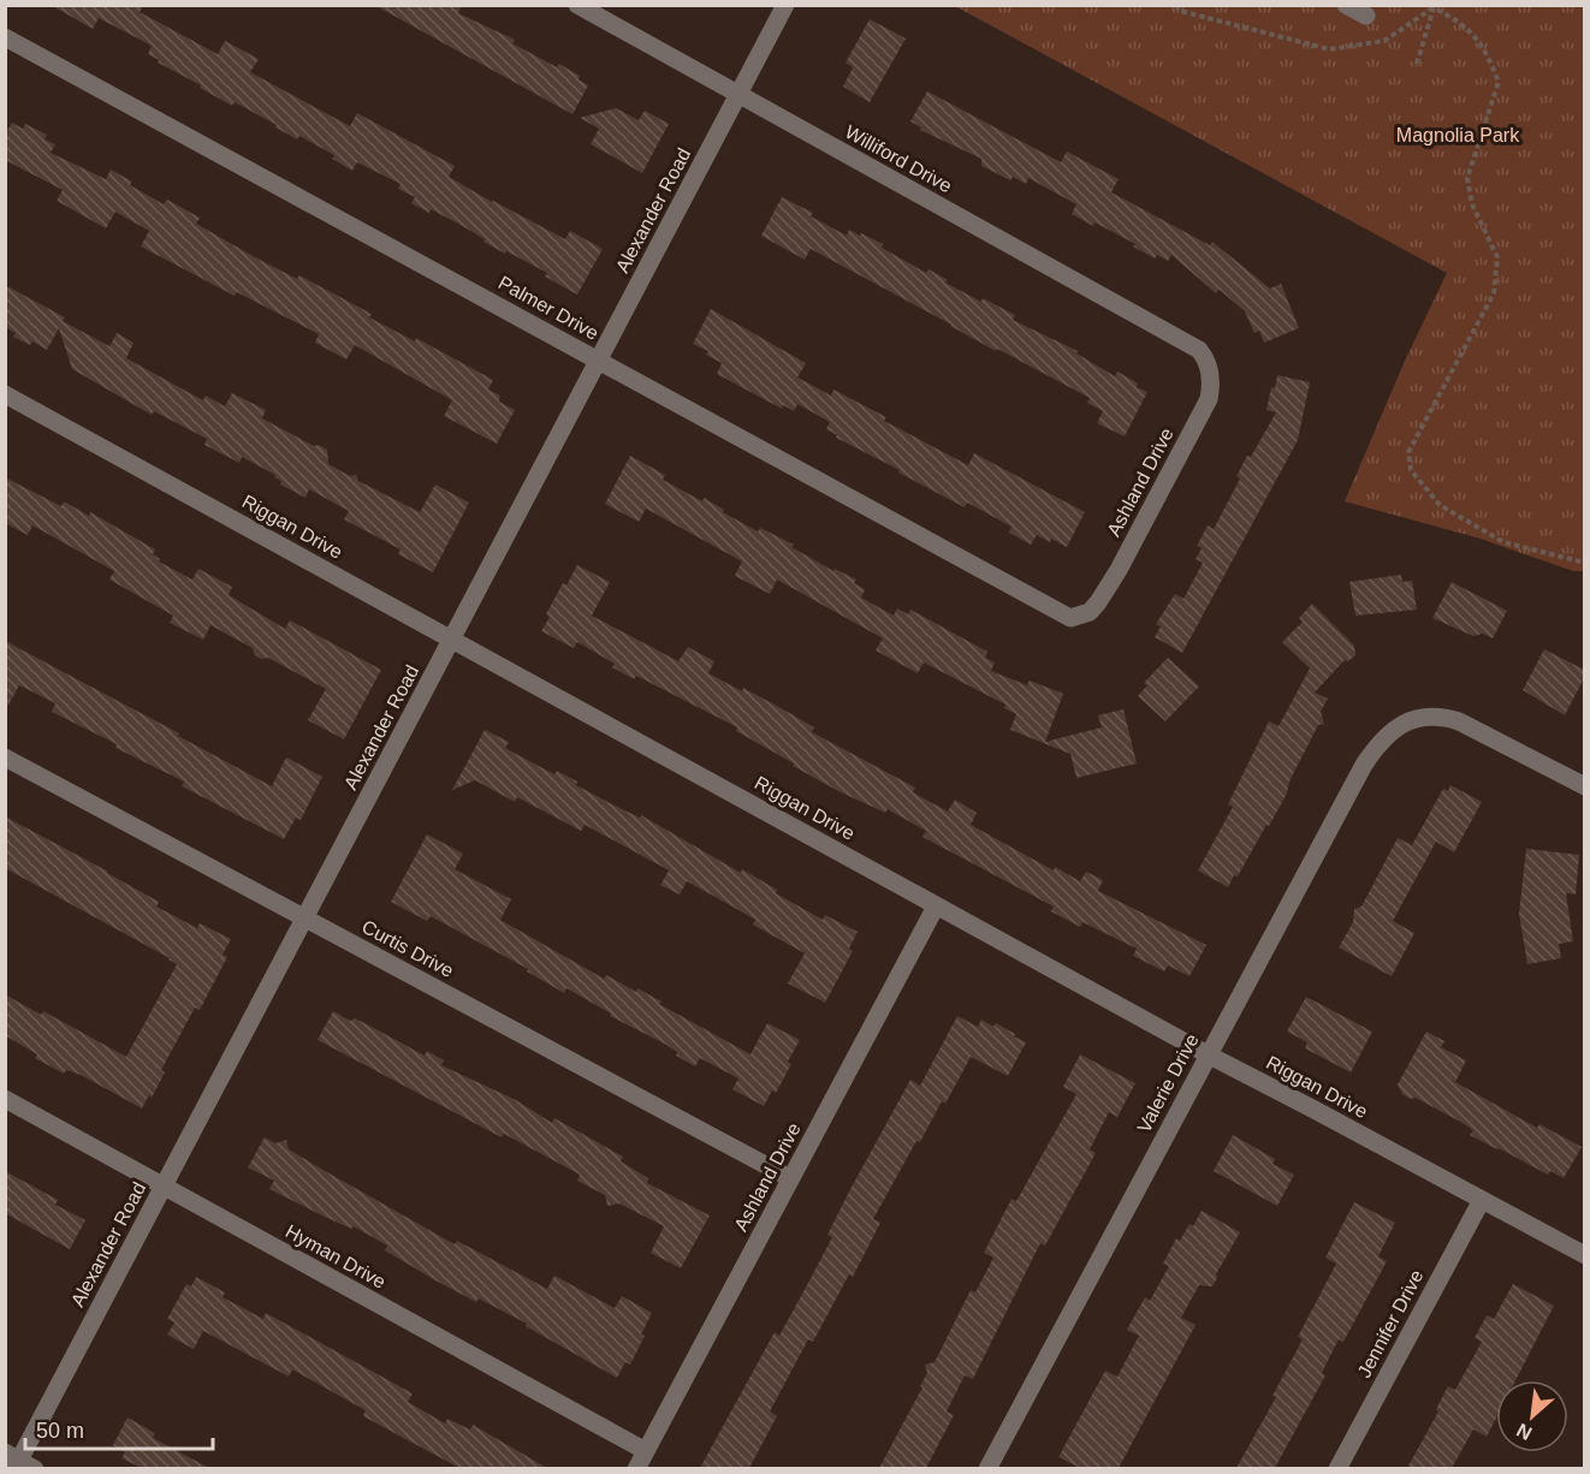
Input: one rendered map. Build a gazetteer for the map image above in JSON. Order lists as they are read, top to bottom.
{
  "streets": {
    "street": [
      "Williford Drive",
      "Alexander Road",
      "Palmer Drive",
      "Ashland Drive",
      "Riggan Drive",
      "Curtis Drive",
      "Valerie Drive",
      "Hyman Drive",
      "Jennifer Drive"
    ]
  },
  "crossings": [
    ["Williford Drive", "Alexander Road"],
    ["Williford Drive", "Ashland Drive"],
    ["Alexander Road", "Palmer Drive"],
    ["Alexander Road", "Riggan Drive"],
    ["Alexander Road", "Curtis Drive"],
    ["Alexander Road", "Hyman Drive"],
    ["Palmer Drive", "Ashland Drive"],
    ["Ashland Drive", "Riggan Drive"],
    ["Ashland Drive", "Curtis Drive"],
    ["Ashland Drive", "Hyman Drive"],
    ["Riggan Drive", "Valerie Drive"],
    ["Riggan Drive", "Jennifer Drive"]
  ],
  "parks": ["Magnolia Park"],
  "scale_bar": "50 m",
  "north": "bottom left"
}
